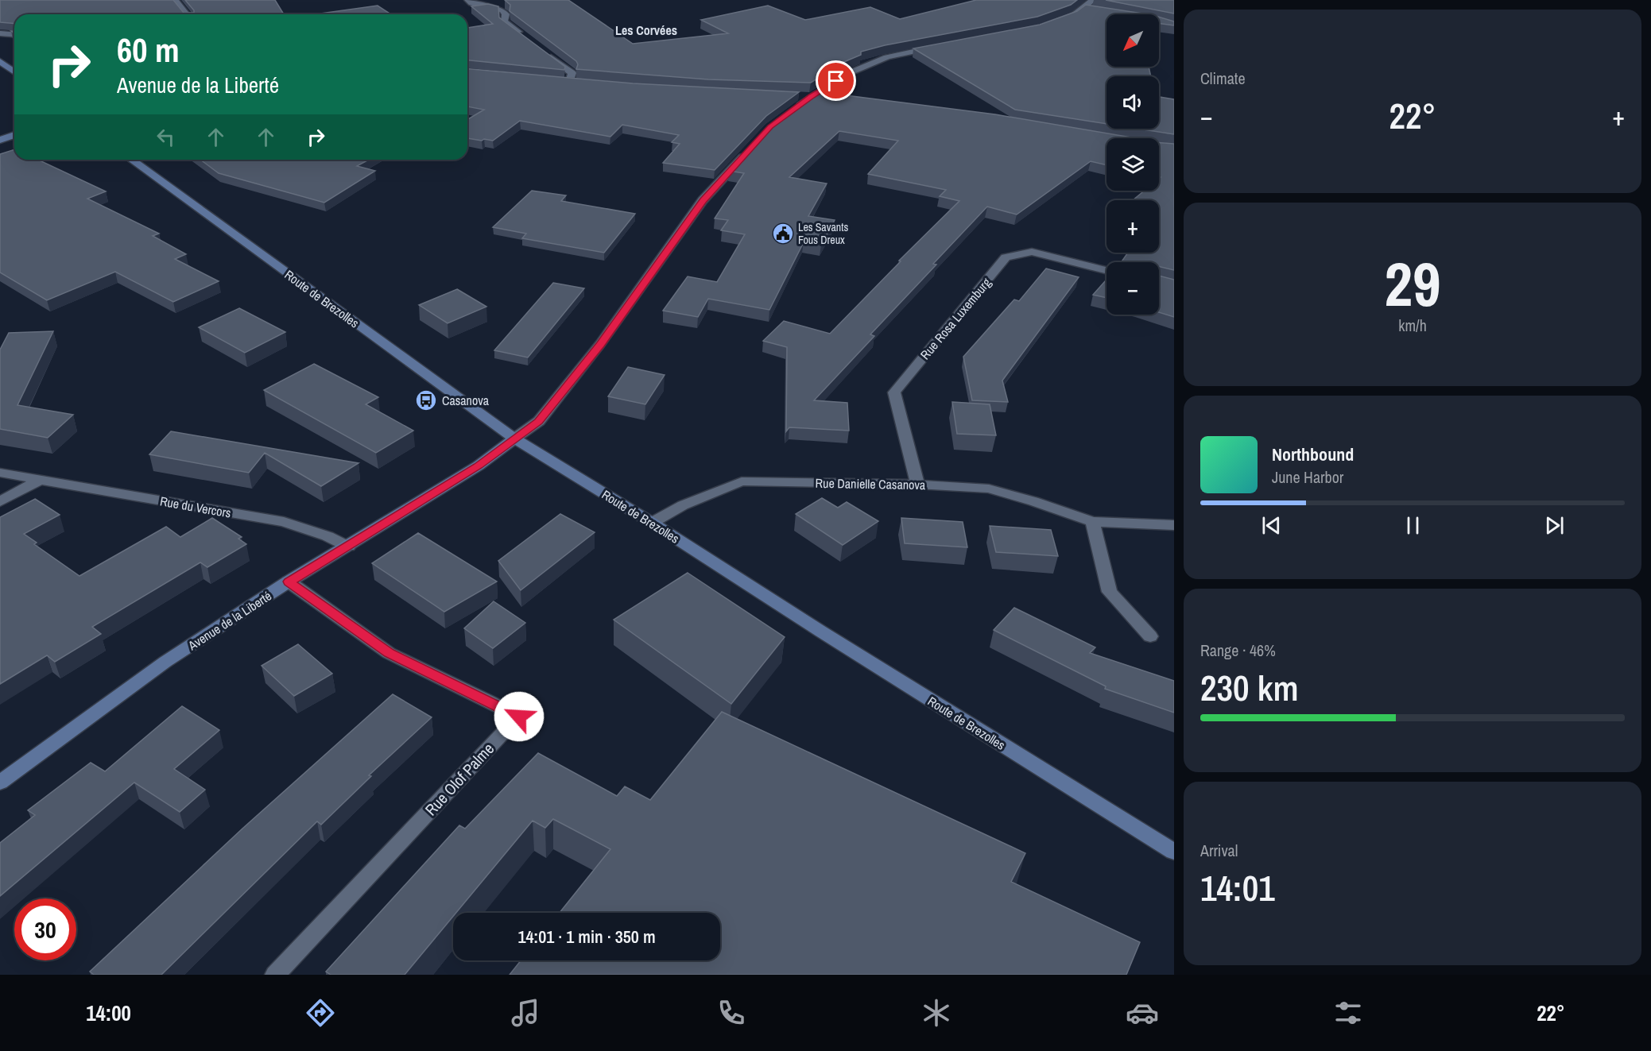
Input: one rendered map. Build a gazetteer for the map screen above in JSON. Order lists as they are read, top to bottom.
{
  "streets": {
    "main road": ["Route de Brezolles", "Avenue de la Liberté"],
    "street": [
      "Rue Rosa Luxemburg",
      "Rue Danielle Casanova",
      "Rue du Vercors",
      "Rue Olof Palme"
    ]
  },
  "crossings": [
    ["Route de Brezolles", "Rue Danielle Casanova"],
    ["Route de Brezolles", "Avenue de la Liberté"],
    ["Rue Rosa Luxemburg", "Rue Danielle Casanova"],
    ["Rue du Vercors", "Avenue de la Liberté"],
    ["Avenue de la Liberté", "Rue Olof Palme"]
  ],
  "districts": ["Les Corvées"],
  "places": {
    "public building": ["Les Savants Fous Dreux"],
    "bus stop": ["Casanova"]
  },
  "north": "bottom left",
  "page": {
    "tile": [
      "Climate",
      ["29", "km/h"],
      ["Range · 46%", "230 km"],
      ["Arrival", "14:01"]
    ],
    "map_buttons": ["+", "−"],
    "turn": ["60 m", "Avenue de la Liberté"],
    "heat": ["−", "22°", "+"],
    "song": ["Northbound", "June Harbor"],
    "limit": "30",
    "trip": "14:01 · 1 min · 350 m",
    "tabs": ["14:00", "22°"]
  }
}
